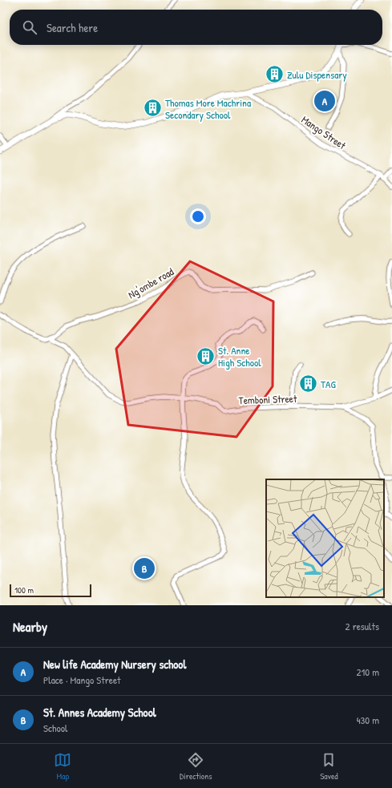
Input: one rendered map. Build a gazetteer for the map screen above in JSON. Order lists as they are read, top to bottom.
{
  "streets": {
    "street": ["Mango Street", "Ng'ombe road", "Temboni Street"]
  },
  "crossings": [
    ["Ng'ombe road", "Temboni Street"]
  ],
  "places": {
    "building": [
      "Zulu Dispensary",
      "Thomas More Machrina Secondary School",
      "St. Anne High School",
      "TAG"
    ]
  },
  "scale_bar": "100 m",
  "page": {
    "search": "Search here",
    "pins": ["A", "B"],
    "scale": "100 m",
    "heading": ["Nearby", "2 results"],
    "list": [
      {
        "mark": "A",
        "name": "New life Academy Nursery school",
        "note": "Place · Mango Street",
        "value": "210 m"
      },
      {
        "mark": "B",
        "name": "St. Annes Academy School",
        "note": "School",
        "value": "430 m"
      }
    ],
    "nav": ["Map", "Directions", "Saved"]
  }
}
